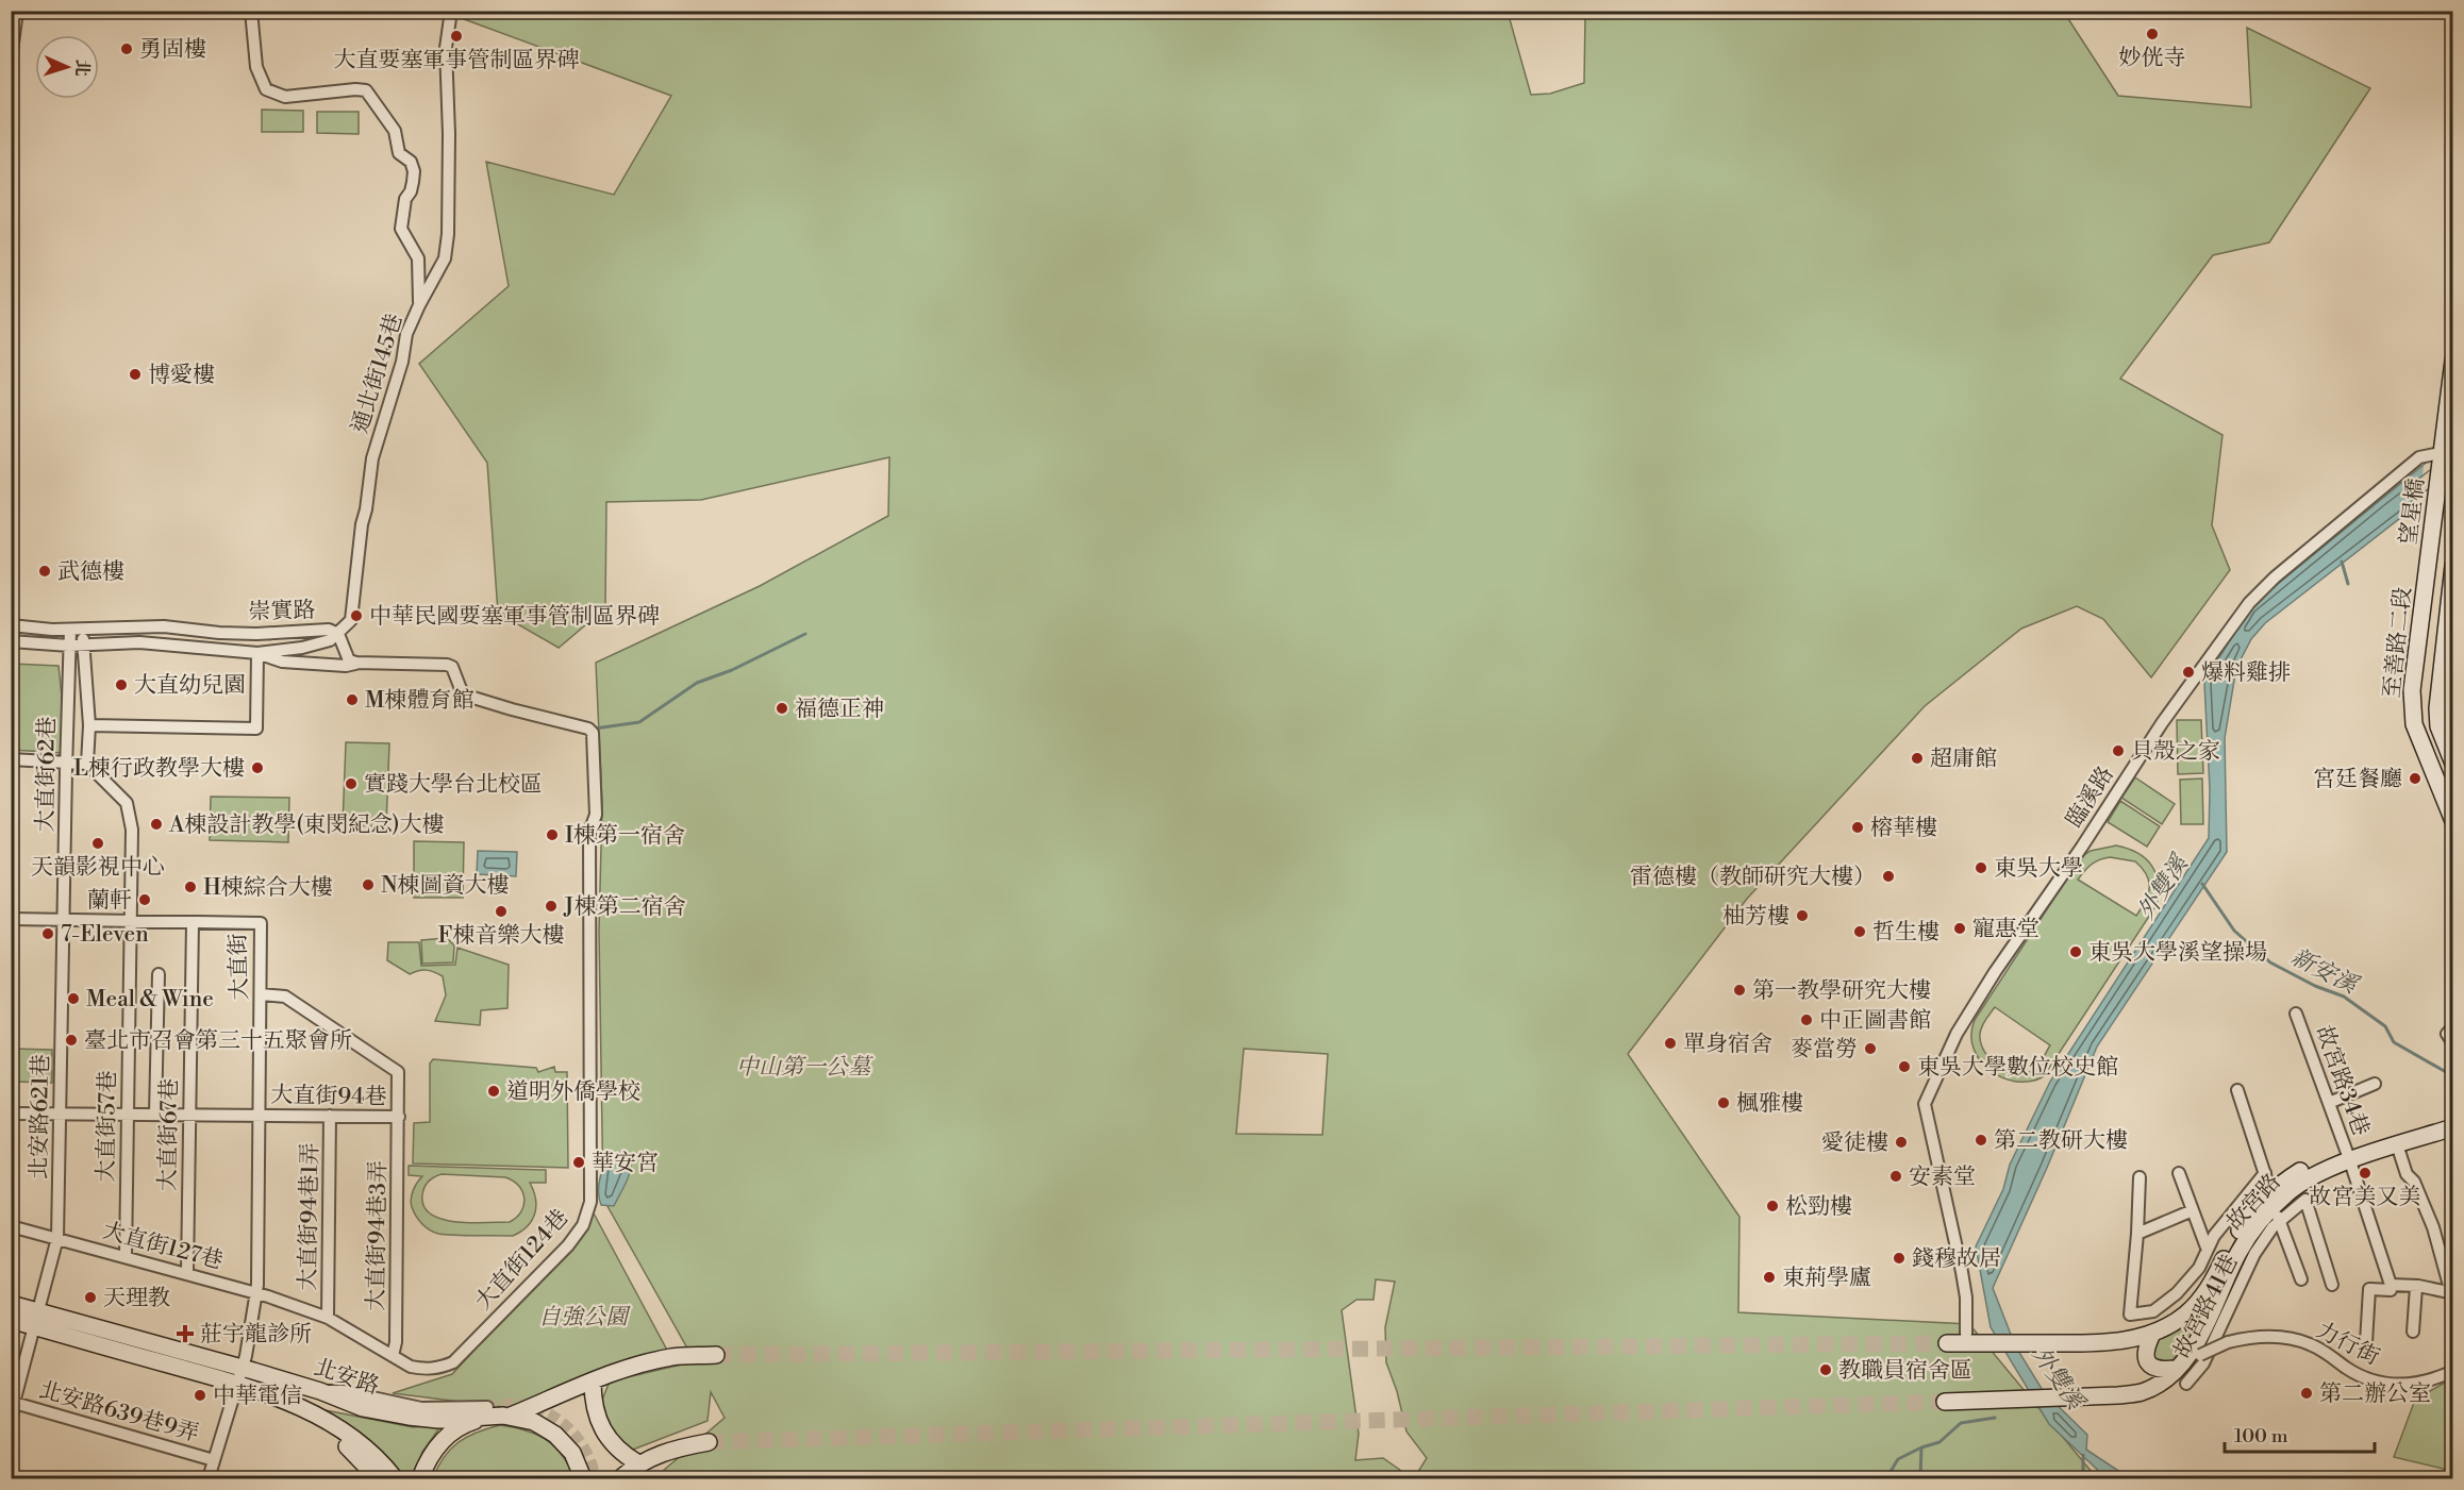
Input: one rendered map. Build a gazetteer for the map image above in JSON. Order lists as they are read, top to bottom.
{
  "streets": {
    "main road": [
      "望星橋",
      "至善路二段",
      "故宮路",
      "北安路"
    ],
    "street": [
      "通北街145巷",
      "崇實路",
      "大直街62巷",
      "臨溪路",
      "大直街",
      "故宮路34巷",
      "大直街94巷",
      "北安路621巷",
      "大直街57巷",
      "大直街67巷",
      "大直街94巷1弄",
      "大直街94巷3弄",
      "大直街127巷",
      "大直街124巷",
      "故宮路41巷",
      "力行街",
      "北安路639巷9弄"
    ]
  },
  "crossings": [
    ["通北街145巷", "崇實路"],
    ["望星橋", "至善路二段"],
    ["望星橋", "臨溪路"],
    ["崇實路", "大直街62巷"],
    ["大直街62巷", "大直街"],
    ["大直街62巷", "北安路621巷"],
    ["大直街", "大直街94巷"],
    ["大直街", "北安路621巷"],
    ["大直街", "大直街57巷"],
    ["大直街", "大直街67巷"],
    ["大直街", "大直街94巷3弄"],
    ["大直街", "大直街127巷"],
    ["大直街", "大直街124巷"],
    ["大直街", "北安路"],
    ["大直街", "北安路639巷9弄"],
    ["故宮路34巷", "故宮路"],
    ["大直街94巷", "北安路621巷"],
    ["大直街94巷", "大直街57巷"],
    ["大直街94巷", "大直街67巷"],
    ["大直街94巷", "大直街94巷1弄"],
    ["大直街94巷", "大直街94巷3弄"],
    ["北安路621巷", "大直街127巷"],
    ["北安路621巷", "北安路"],
    ["北安路621巷", "北安路639巷9弄"],
    ["大直街57巷", "大直街127巷"],
    ["大直街67巷", "大直街127巷"],
    ["故宮路", "力行街"],
    ["大直街94巷1弄", "大直街124巷"],
    ["大直街94巷3弄", "大直街124巷"],
    ["大直街127巷", "大直街124巷"]
  ],
  "water": ["外雙溪", "新安溪"],
  "parks": ["中山第一公墓", "自強公園"],
  "places": {
    "other": [
      "妙侊寺",
      "大直要塞軍事管制區界碑",
      "勇固樓",
      "博愛樓",
      "武德樓",
      "中華民國要塞軍事管制區界碑",
      "爆料雞排",
      "大直幼兒園",
      "M棟體育館",
      "福德正神",
      "貝殼之家",
      "超庸館",
      "L棟行政教學大樓",
      "宮廷餐廳",
      "實踐大學台北校區",
      "A棟設計教學(東閔紀念)大樓",
      "榕華樓",
      "I棟第一宿舍",
      "天韻影視中心",
      "東吳大學",
      "雷德樓（教師研究大樓）",
      "N棟圖資大樓",
      "H棟綜合大樓",
      "蘭軒",
      "J棟第二宿舍",
      "F棟音樂大樓",
      "柚芳樓",
      "寵惠堂",
      "哲生樓",
      "7-Eleven",
      "東吳大學溪望操場",
      "第一教學研究大樓",
      "Meal & Wine",
      "中正圖書館",
      "臺北市召會第三十五聚會所",
      "單身宿舍",
      "麥當勞",
      "東吳大學數位校史館",
      "道明外僑學校",
      "楓雅樓",
      "第二教研大樓",
      "愛徒樓",
      "華安宮",
      "故宮美又美",
      "安素堂",
      "松勁樓",
      "錢穆故居",
      "東荊學廬",
      "天理教",
      "教職員宿舍區",
      "第二辦公室",
      "中華電信"
    ],
    "health": ["莊宇龍診所"]
  },
  "scale_bar": "100 m",
  "north": "right"
}
